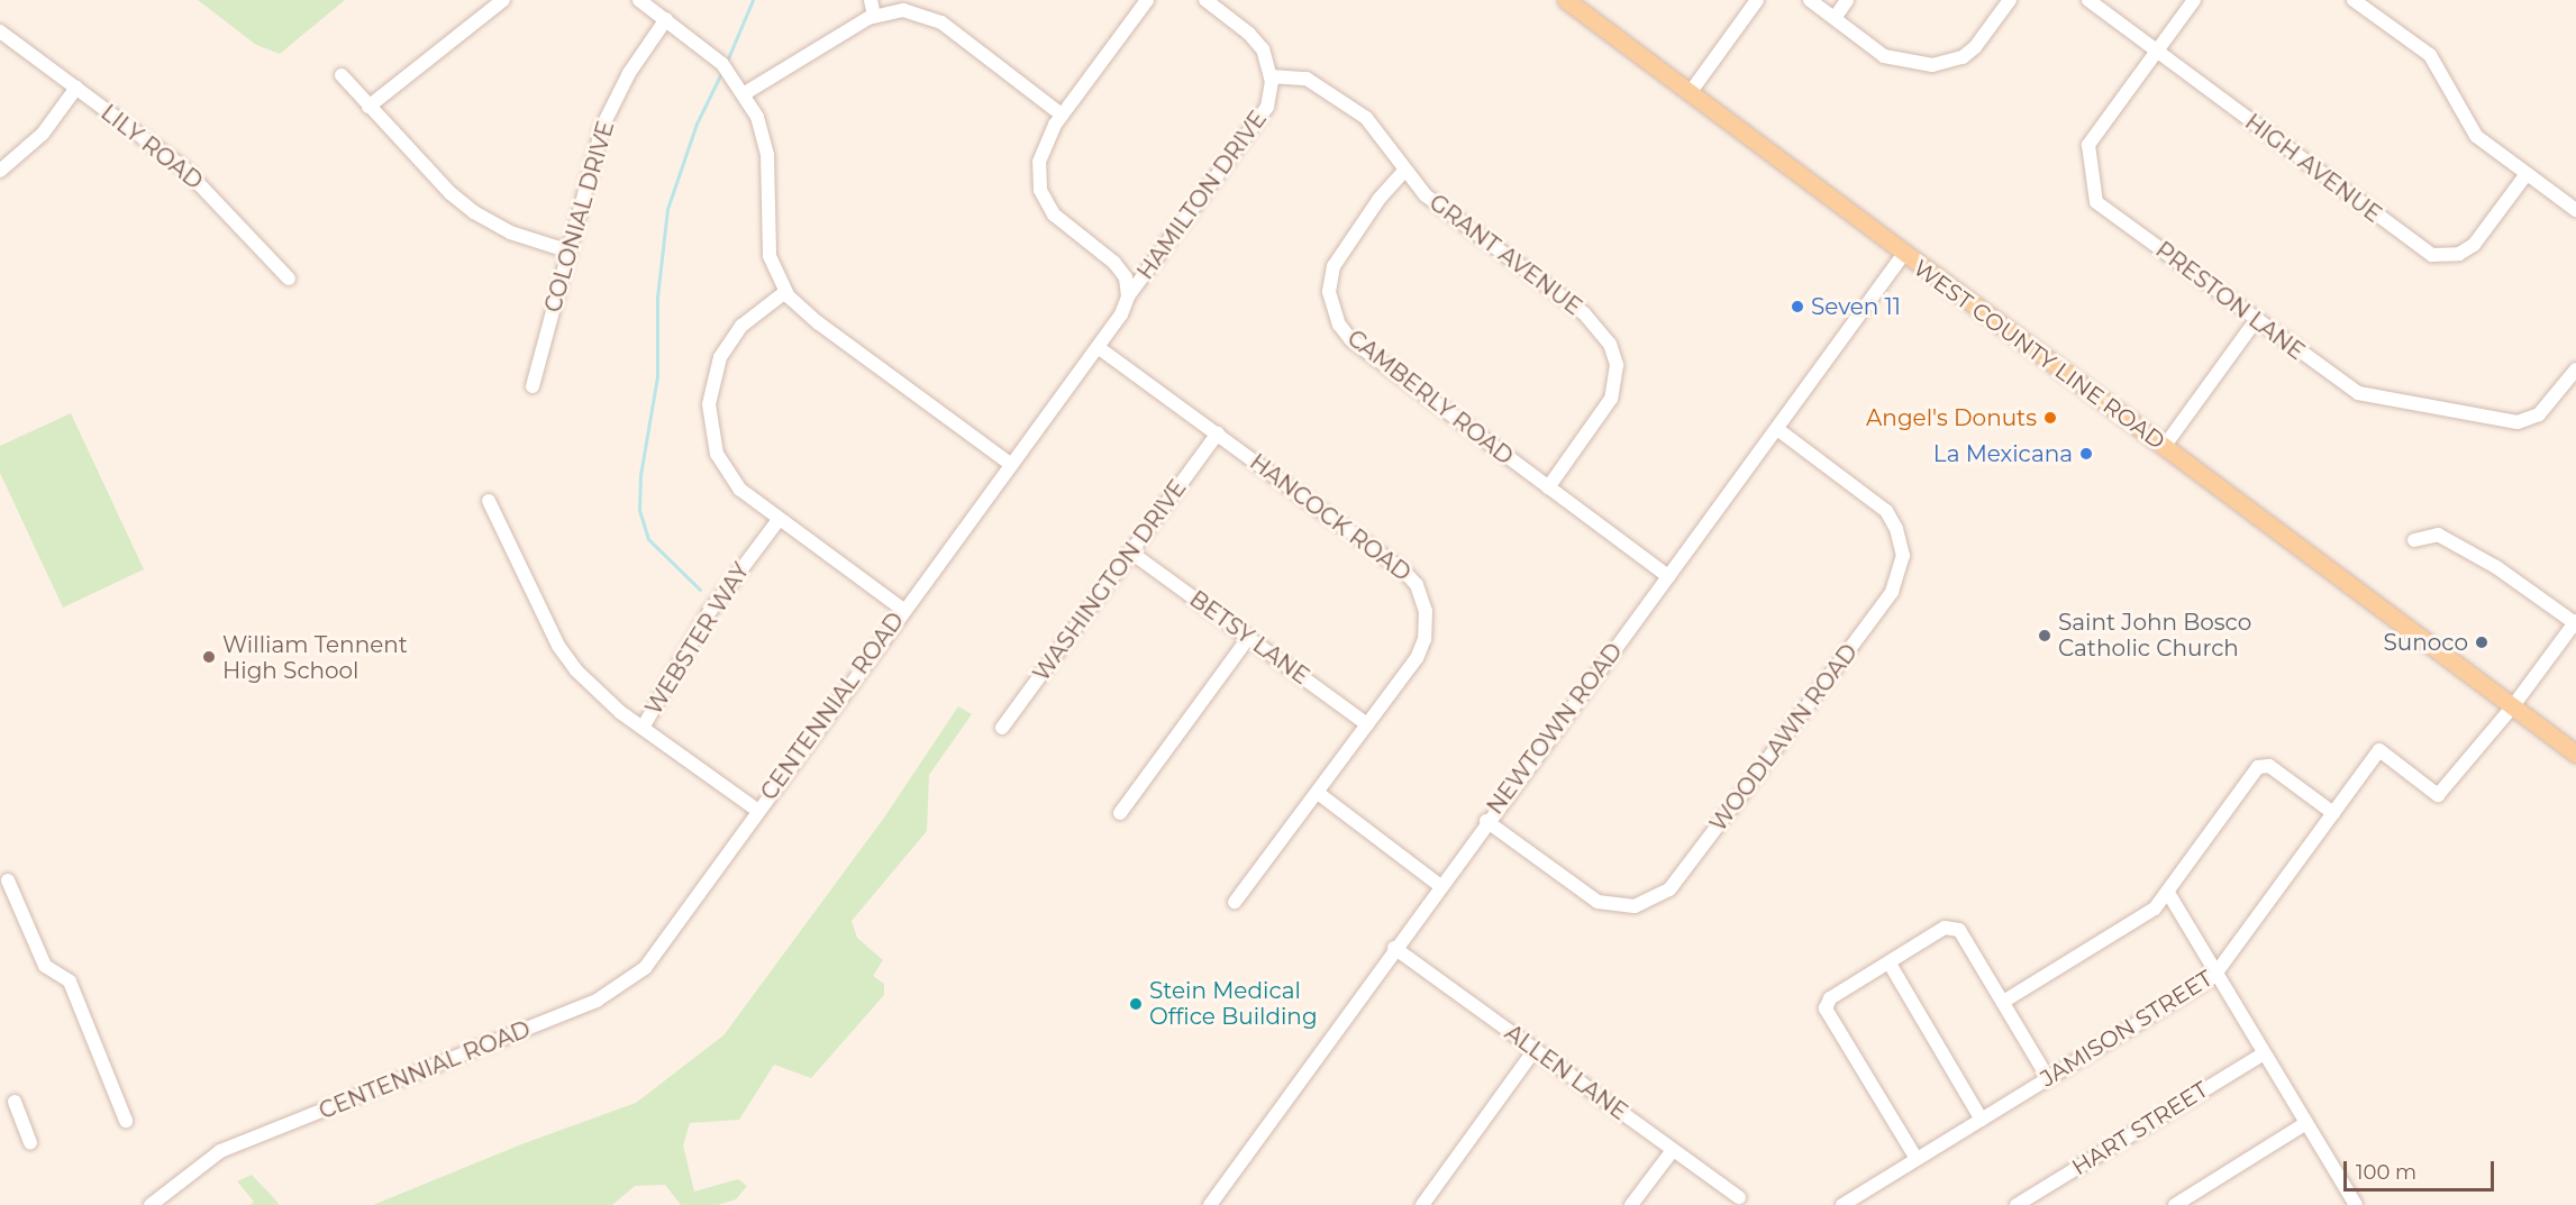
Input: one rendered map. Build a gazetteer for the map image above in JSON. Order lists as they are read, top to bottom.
{
  "streets": {
    "main road": ["WEST COUNTY LINE ROAD"],
    "street": [
      "LILY ROAD",
      "HIGH AVENUE",
      "HAMILTON DRIVE",
      "COLONIAL DRIVE",
      "GRANT AVENUE",
      "PRESTON LANE",
      "CAMBERLY ROAD",
      "HANCOCK ROAD",
      "WASHINGTON DRIVE",
      "BETSY LANE",
      "WEBSTER WAY",
      "CENTENNIAL ROAD",
      "NEWTOWN ROAD",
      "WOODLAWN ROAD",
      "JAMISON STREET",
      "ALLEN LANE",
      "HART STREET"
    ]
  },
  "crossings": [
    ["HIGH AVENUE", "PRESTON LANE"],
    ["HAMILTON DRIVE", "GRANT AVENUE"],
    ["HAMILTON DRIVE", "CENTENNIAL ROAD"],
    ["GRANT AVENUE", "CAMBERLY ROAD"],
    ["WEST COUNTY LINE ROAD", "NEWTOWN ROAD"],
    ["WEST COUNTY LINE ROAD", "JAMISON STREET"],
    ["CAMBERLY ROAD", "NEWTOWN ROAD"],
    ["HANCOCK ROAD", "WASHINGTON DRIVE"],
    ["HANCOCK ROAD", "BETSY LANE"],
    ["HANCOCK ROAD", "CENTENNIAL ROAD"],
    ["WASHINGTON DRIVE", "BETSY LANE"],
    ["NEWTOWN ROAD", "WOODLAWN ROAD"],
    ["NEWTOWN ROAD", "ALLEN LANE"]
  ],
  "places": [
    "Seven 11",
    "Angel's Donuts",
    "La Mexicana",
    "Saint John Bosco Catholic Church",
    "Sunoco",
    "William Tennent High School",
    "Stein Medical Office Building"
  ],
  "scale_bar": "100 m"
}
